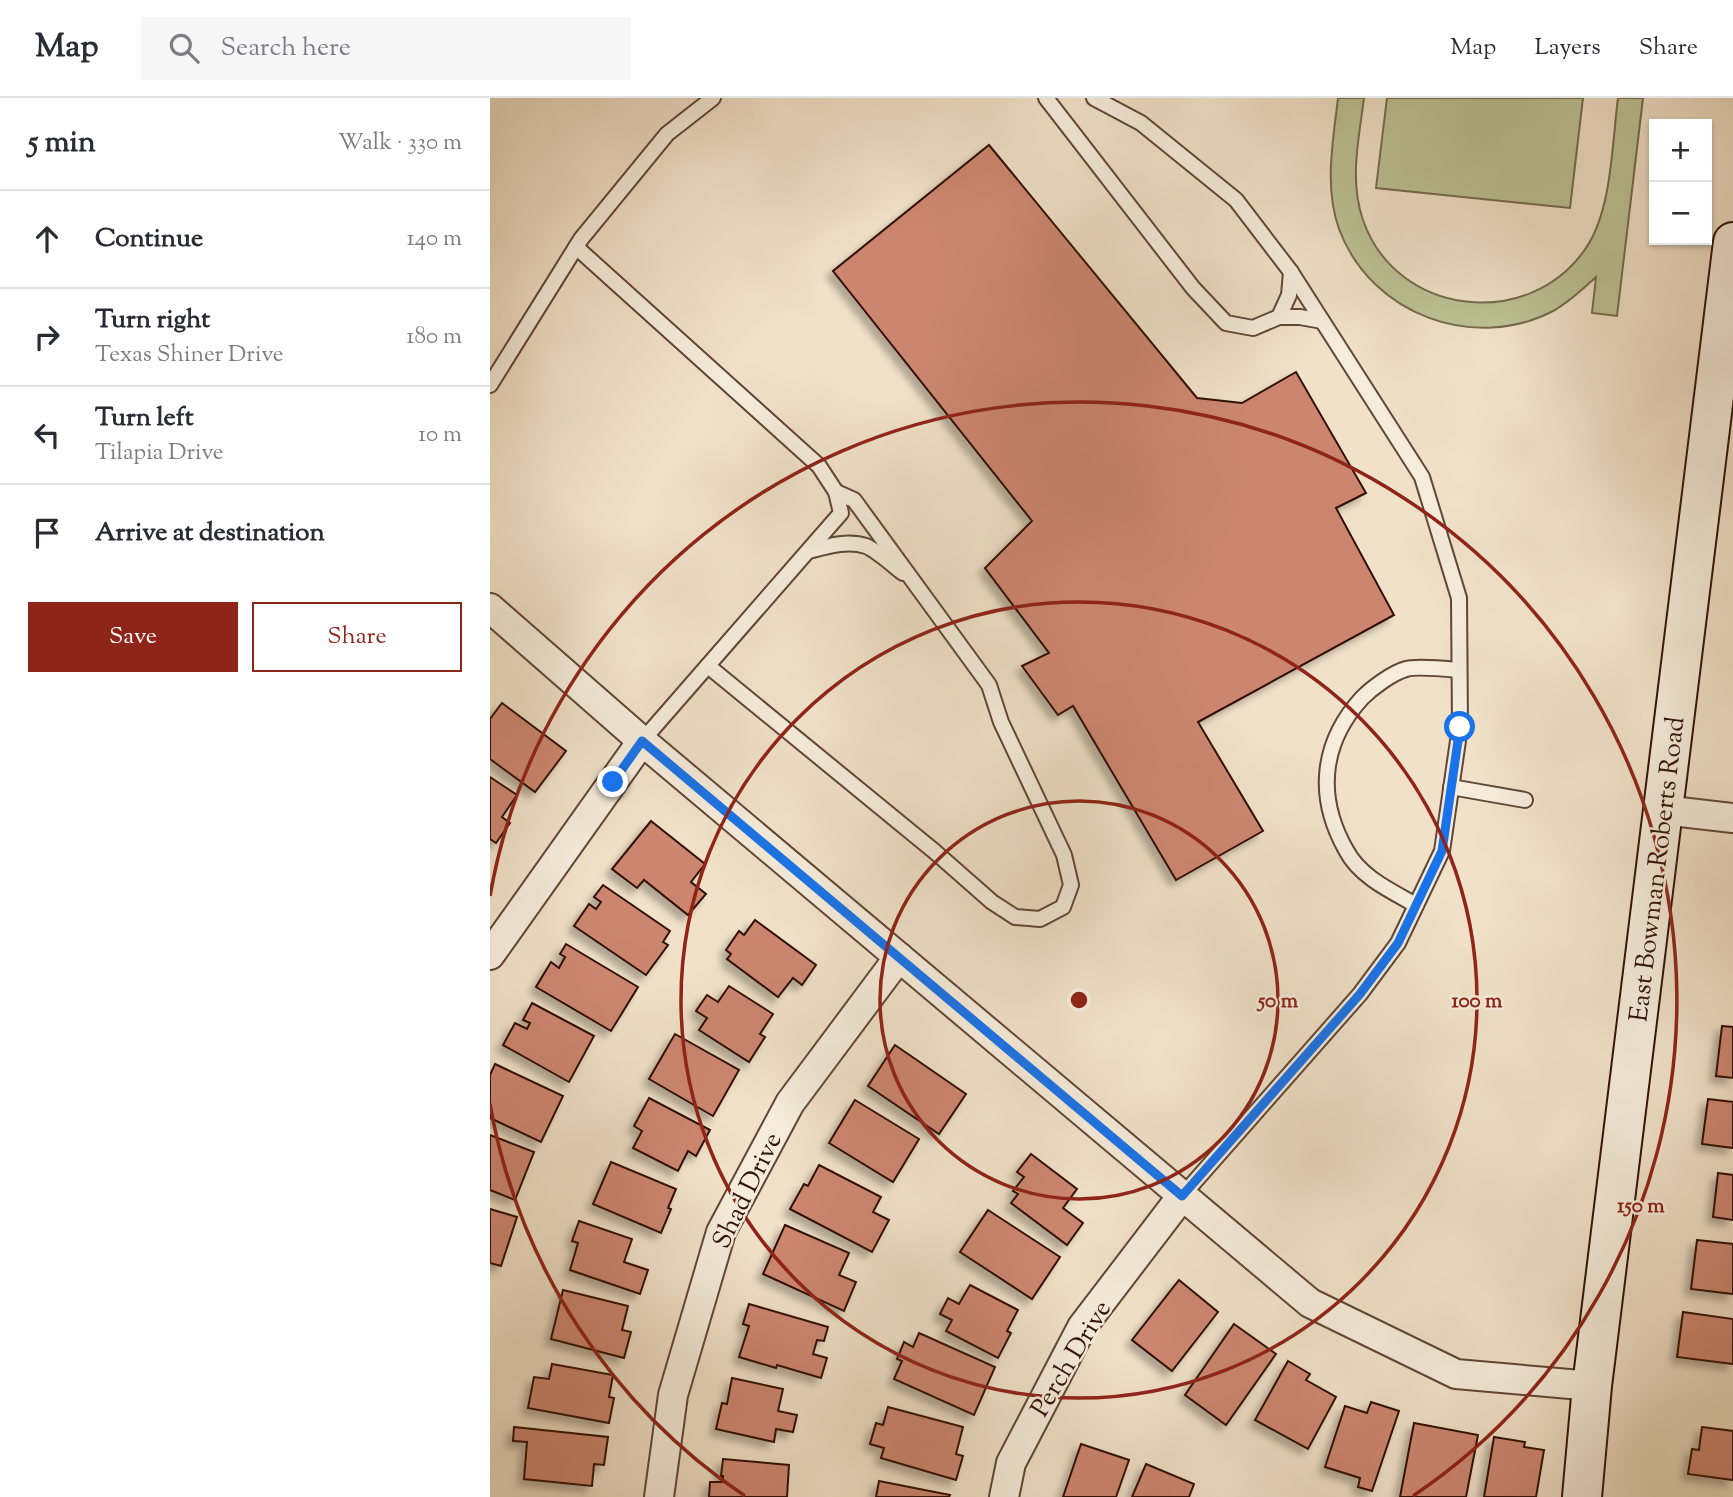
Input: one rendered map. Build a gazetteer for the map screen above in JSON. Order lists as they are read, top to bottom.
{
  "streets": {
    "street": ["East Bowman Roberts Road", "Shad Drive", "Perch Drive"]
  },
  "page": {
    "header": "Map",
    "search": "Search here",
    "nav": ["Map", "Layers", "Share"],
    "heading": ["5 min", "Walk · 330 m"],
    "map_buttons": ["+", "−"],
    "list": [
      ["Continue", "140 m"],
      ["Turn right", "Texas Shiner Drive", "180 m"],
      ["Turn left", "Tilapia Drive", "10 m"],
      "Arrive at destination"
    ],
    "buttons": ["Save", "Share"]
  },
  "rings": ["50 m", "100 m", "150 m"]
}
